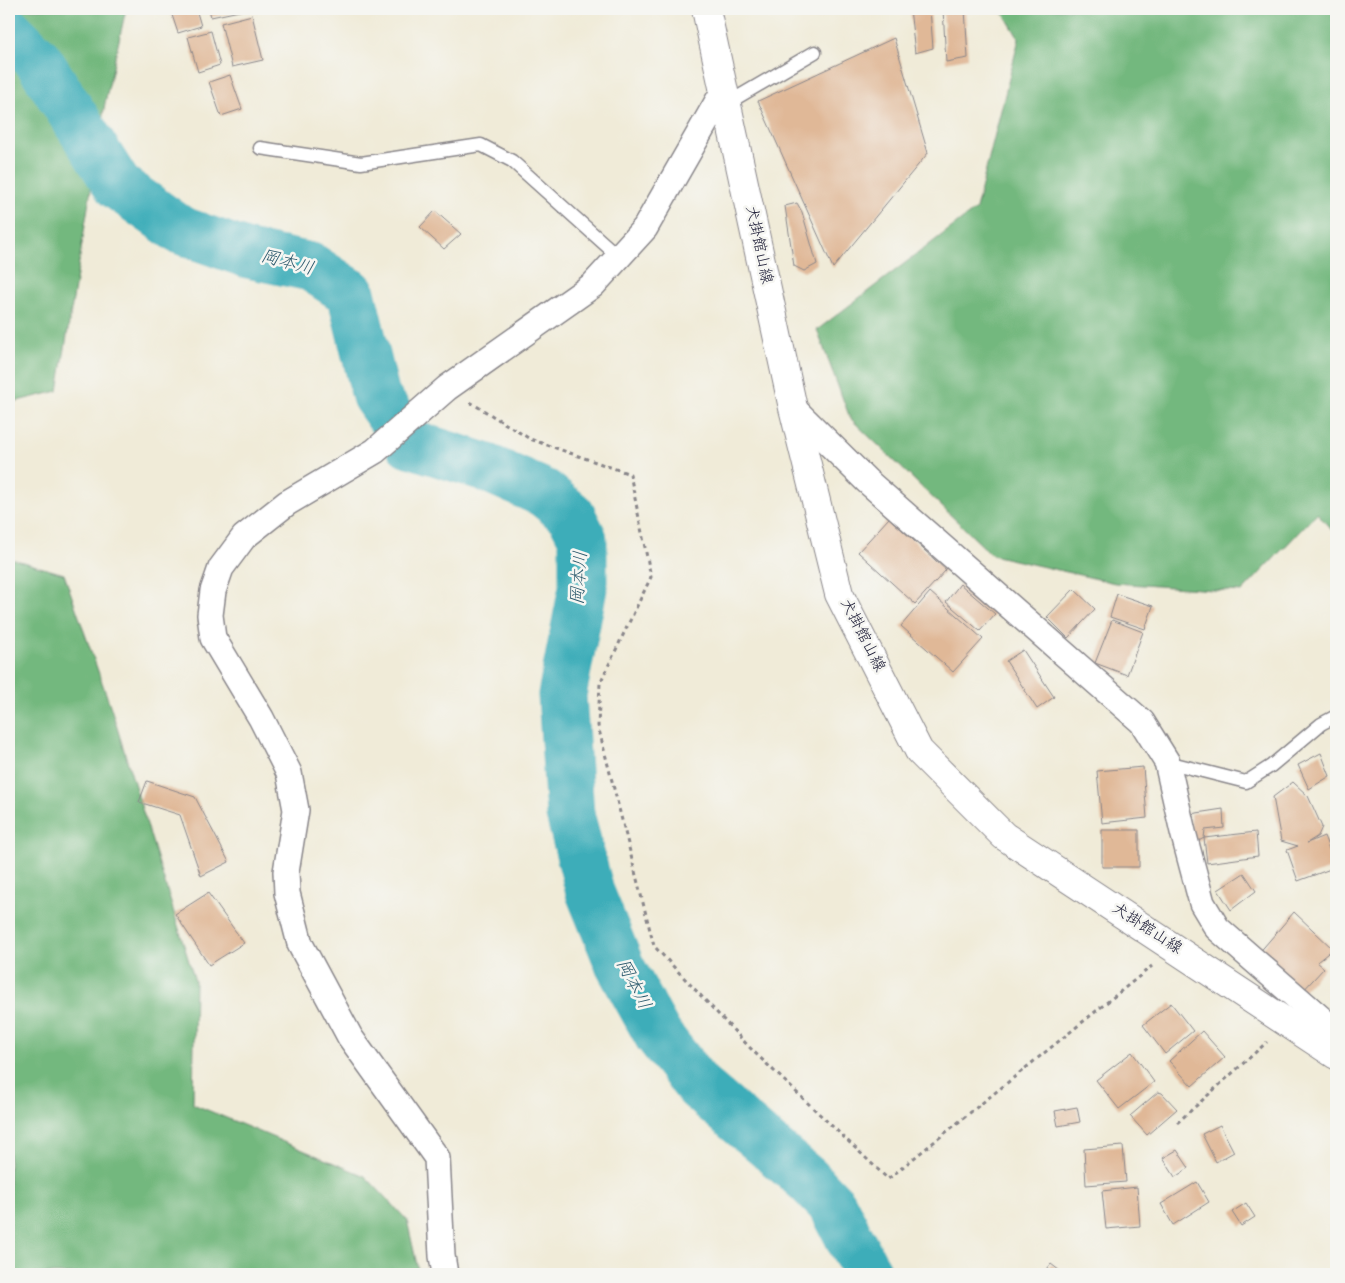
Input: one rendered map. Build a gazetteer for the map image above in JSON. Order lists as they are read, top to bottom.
{
  "streets": {
    "main road": ["犬掛館山線"]
  },
  "water": ["岡本川"]
}
